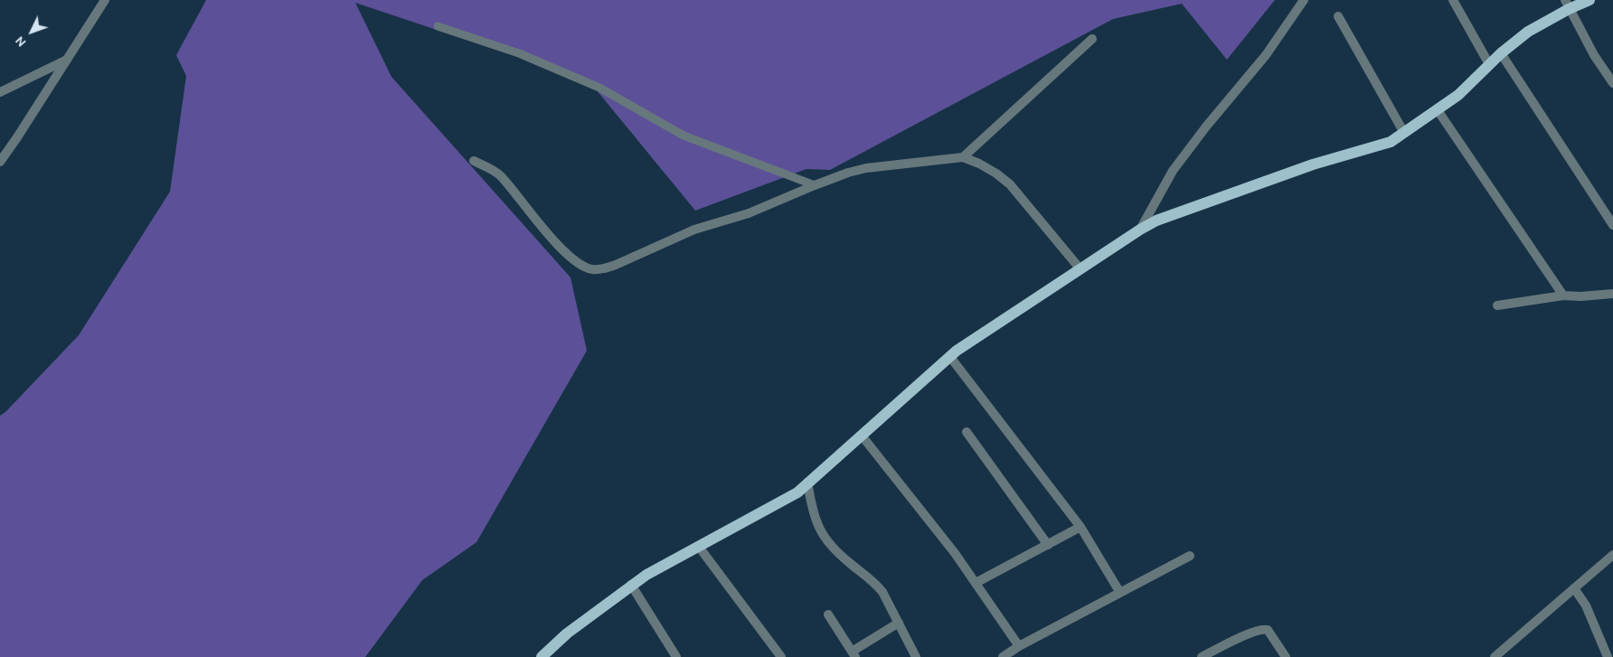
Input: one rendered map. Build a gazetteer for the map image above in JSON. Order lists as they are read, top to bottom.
{
  "north": "bottom left"
}
